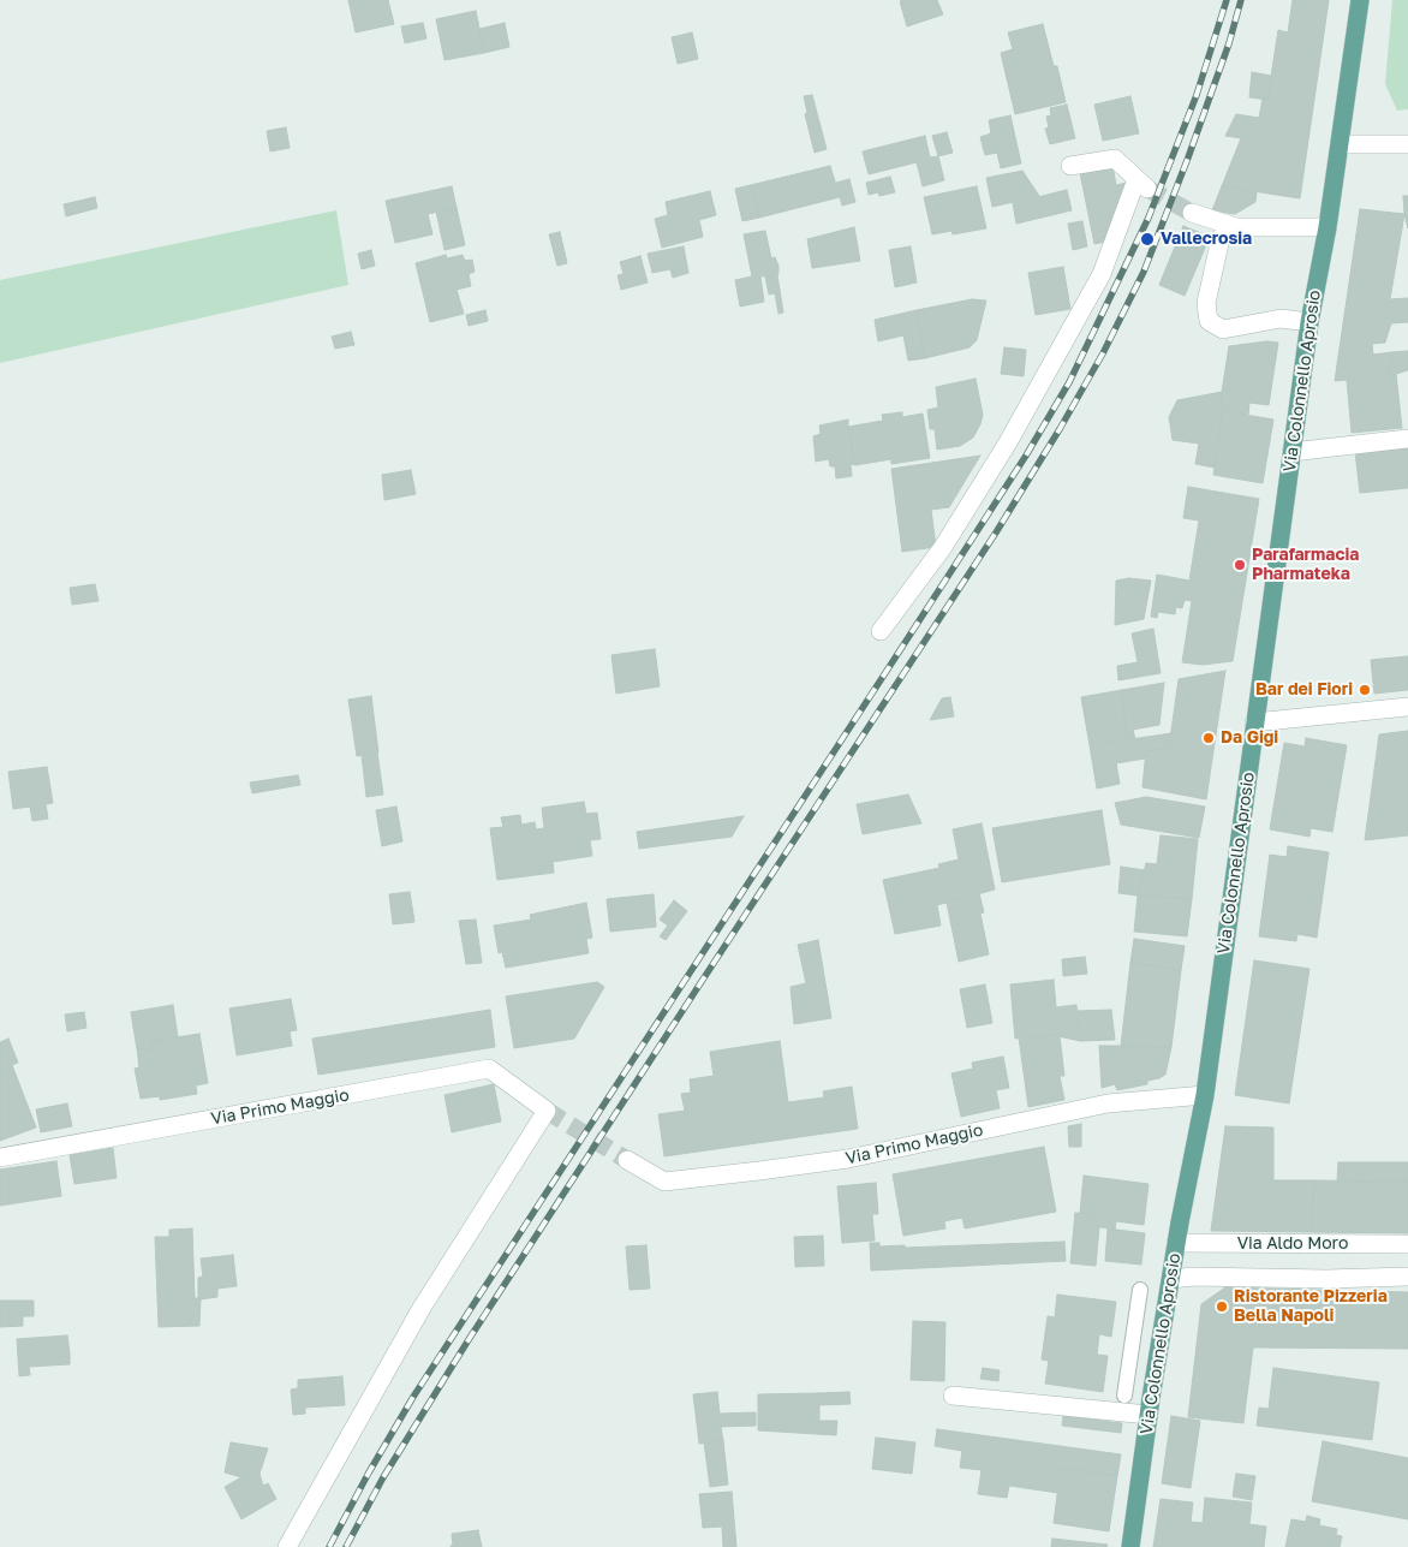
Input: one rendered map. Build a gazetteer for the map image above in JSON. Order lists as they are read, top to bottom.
{
  "streets": {
    "main road": ["Via Colonnello Aprosio"],
    "street": ["Via Primo Maggio", "Via Aldo Moro"]
  },
  "crossings": [
    ["Via Colonnello Aprosio", "Via Primo Maggio"],
    ["Via Colonnello Aprosio", "Via Aldo Moro"]
  ],
  "places": [
    "Vallecrosia",
    "Parafarmacia Pharmateka",
    "Bar dei Fiori",
    "Da Gigi",
    "Ristorante Pizzeria Bella Napoli"
  ]
}
